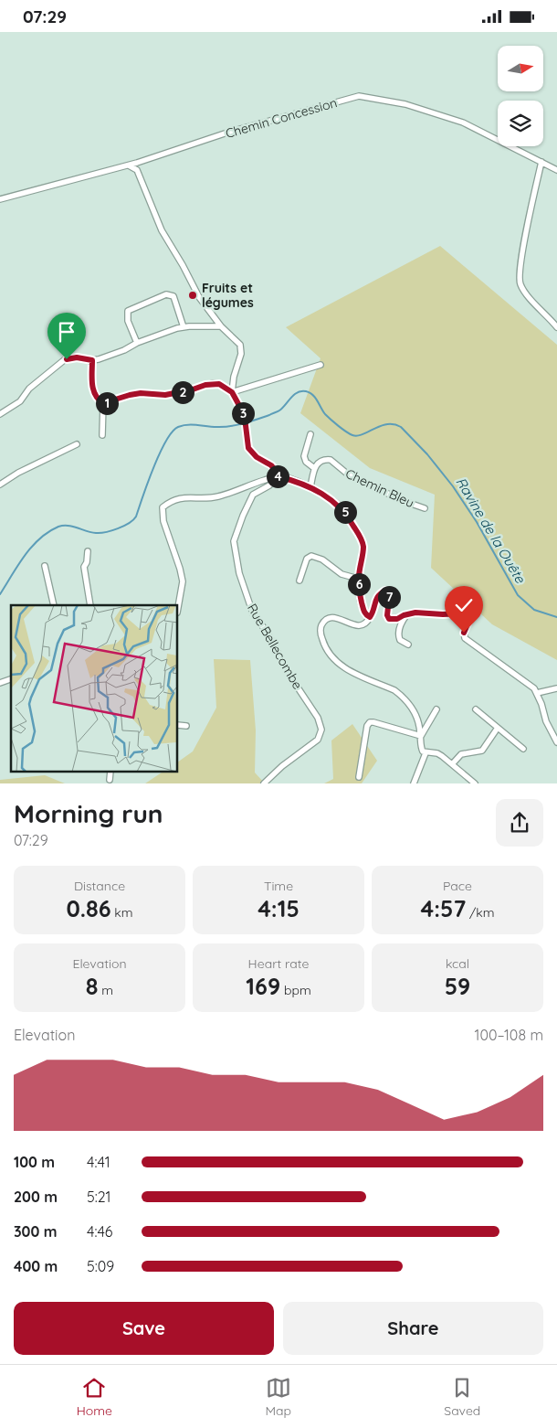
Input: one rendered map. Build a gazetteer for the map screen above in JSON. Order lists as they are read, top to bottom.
{
  "streets": {
    "street": ["Chemin Concession", "Chemin Bleu", "Rue Bellecombe"]
  },
  "water": ["Ravine de la Ouête"],
  "places": ["Fruits et légumes"],
  "north": "right",
  "page": {
    "status": "07:29",
    "pins": [
      "2",
      "1",
      "3",
      "4",
      "5",
      "6",
      "7"
    ],
    "heading": ["Morning run", "07:29"],
    "stats": [
      ["Distance", "0.86 km"],
      ["Time", "4:15"],
      ["Pace", "4:57 /km"],
      ["Elevation", "8 m"],
      ["Heart rate", "169 bpm"],
      ["kcal", "59"]
    ],
    "chart": ["Elevation", "100–108 m"],
    "list": [
      {
        "name": "100 m",
        "note": "4:41"
      },
      {
        "name": "200 m",
        "note": "5:21"
      },
      {
        "name": "300 m",
        "note": "4:46"
      },
      {
        "name": "400 m",
        "note": "5:09"
      }
    ],
    "buttons": ["Save", "Share"],
    "tabs": ["Home", "Map", "Saved"]
  }
}
